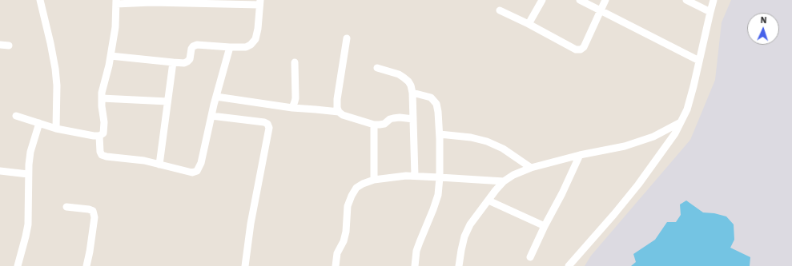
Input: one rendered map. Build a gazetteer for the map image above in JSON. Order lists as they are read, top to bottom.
{
  "north": "top"
}
